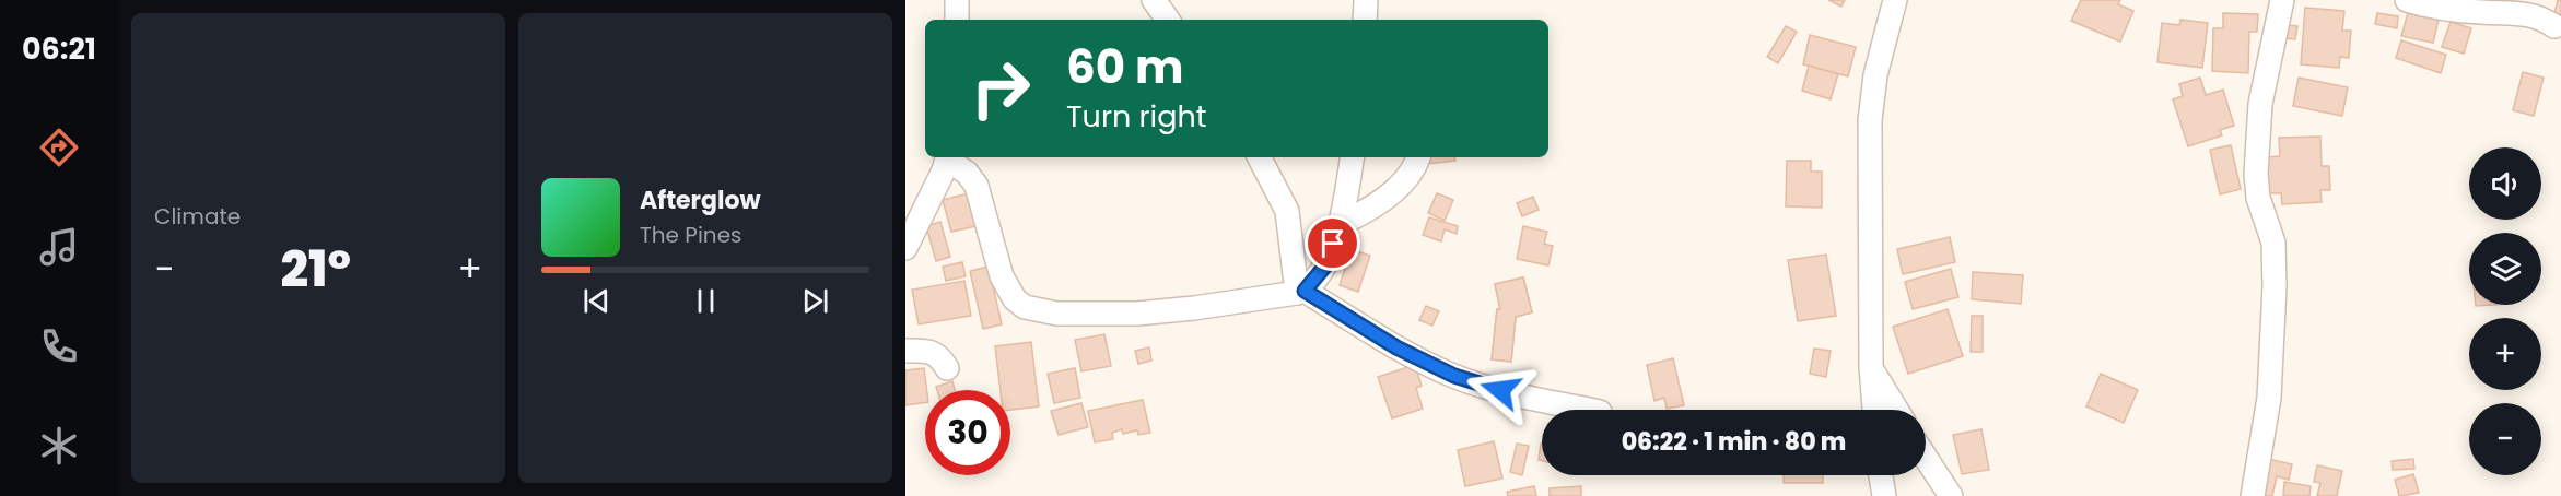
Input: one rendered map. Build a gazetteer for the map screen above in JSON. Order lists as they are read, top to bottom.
{
  "page": {
    "tabs": "06:21",
    "tile": "Climate",
    "turn": ["60 m", "Turn right"],
    "map_buttons": ["+", "−"],
    "song": ["Afterglow", "The Pines"],
    "heat": ["−", "21°", "+"],
    "limit": "30",
    "trip": "06:22 · 1 min · 80 m"
  }
}
